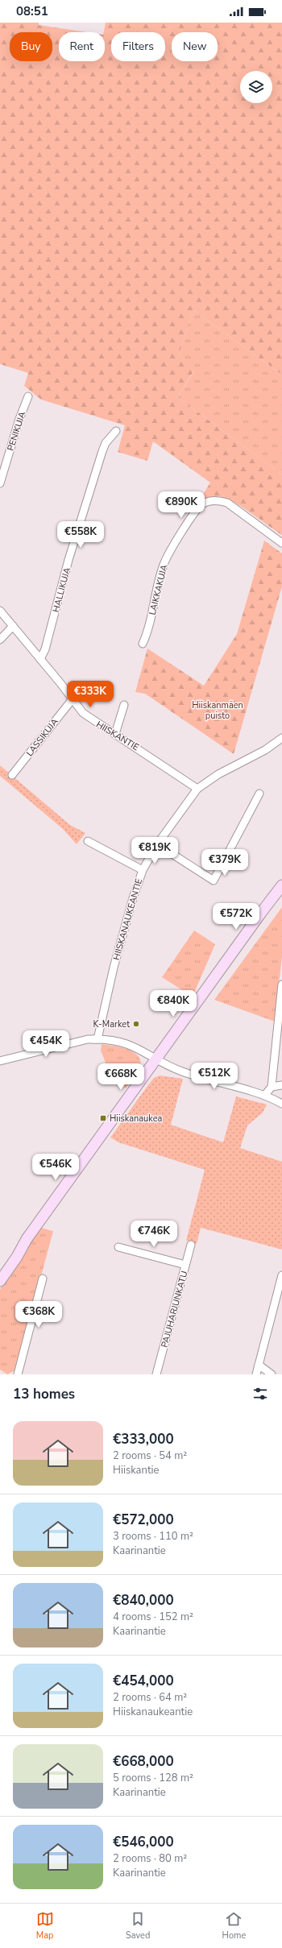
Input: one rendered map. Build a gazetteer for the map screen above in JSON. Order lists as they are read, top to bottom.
{
  "streets": {
    "street": [
      "PENIKUJA",
      "HALLIKUJA",
      "LAIKKAKUJA",
      "HIISKANTIE",
      "LASSIKUJA",
      "HIISKANAUKEANTIE",
      "PAJUHARJUNKATU"
    ]
  },
  "crossings": [
    ["HALLIKUJA", "HIISKANTIE"],
    ["HIISKANTIE", "LASSIKUJA"],
    ["HIISKANTIE", "HIISKANAUKEANTIE"]
  ],
  "parks": ["Hiiskanmäen puisto"],
  "places": {
    "other": ["K-Market"],
    "transit": ["Hiiskanaukea"]
  },
  "page": {
    "status": "08:51",
    "chip": [
      "Buy",
      "Rent",
      "Filters",
      "New"
    ],
    "price": [
      "€890K",
      "€558K",
      "€333K",
      "€819K",
      "€379K",
      "€572K",
      "€840K",
      "€454K",
      "€512K",
      "€668K",
      "€546K",
      "€746K",
      "€368K"
    ],
    "heading": "13 homes",
    "list": [
      {
        "name": "€333,000",
        "note": "2 rooms · 54 m² · Hiiskantie"
      },
      {
        "name": "€572,000",
        "note": "3 rooms · 110 m² · Kaarinantie"
      },
      {
        "name": "€840,000",
        "note": "4 rooms · 152 m² · Kaarinantie"
      },
      {
        "name": "€454,000",
        "note": "2 rooms · 64 m² · Hiiskanaukeantie"
      },
      {
        "name": "€668,000",
        "note": "5 rooms · 128 m² · Kaarinantie"
      },
      {
        "name": "€546,000",
        "note": "2 rooms · 80 m² · Kaarinantie"
      }
    ],
    "tabs": ["Map", "Saved", "Home"]
  }
}
